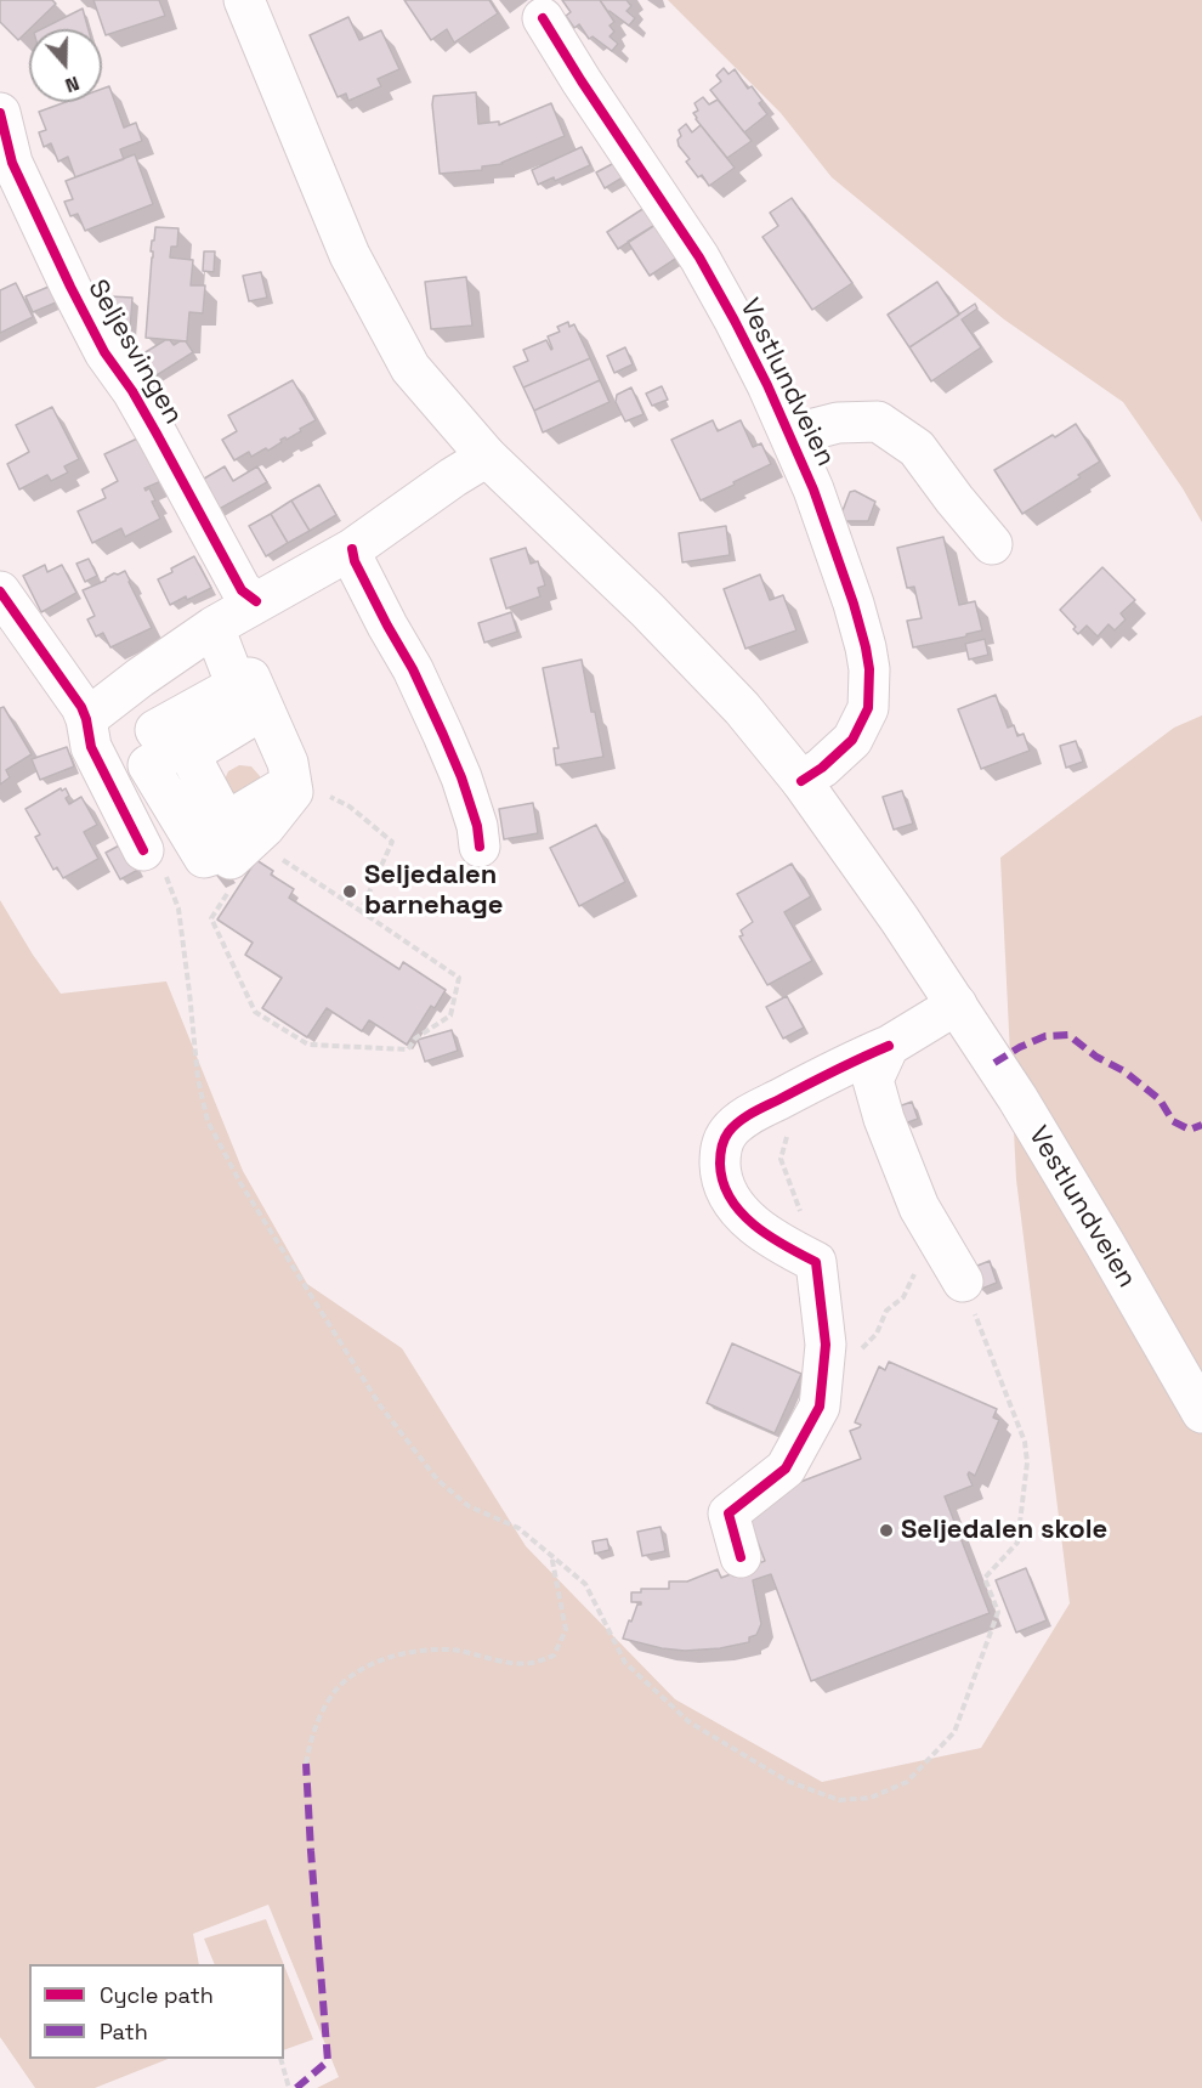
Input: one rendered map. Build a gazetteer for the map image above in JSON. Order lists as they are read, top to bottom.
{
  "streets": {
    "street": ["Seljesvingen", "Vestlundveien"]
  },
  "places": ["Seljedalen barnehage", "Seljedalen skole"],
  "legend": ["Cycle path", "Path"],
  "north": "bottom"
}
